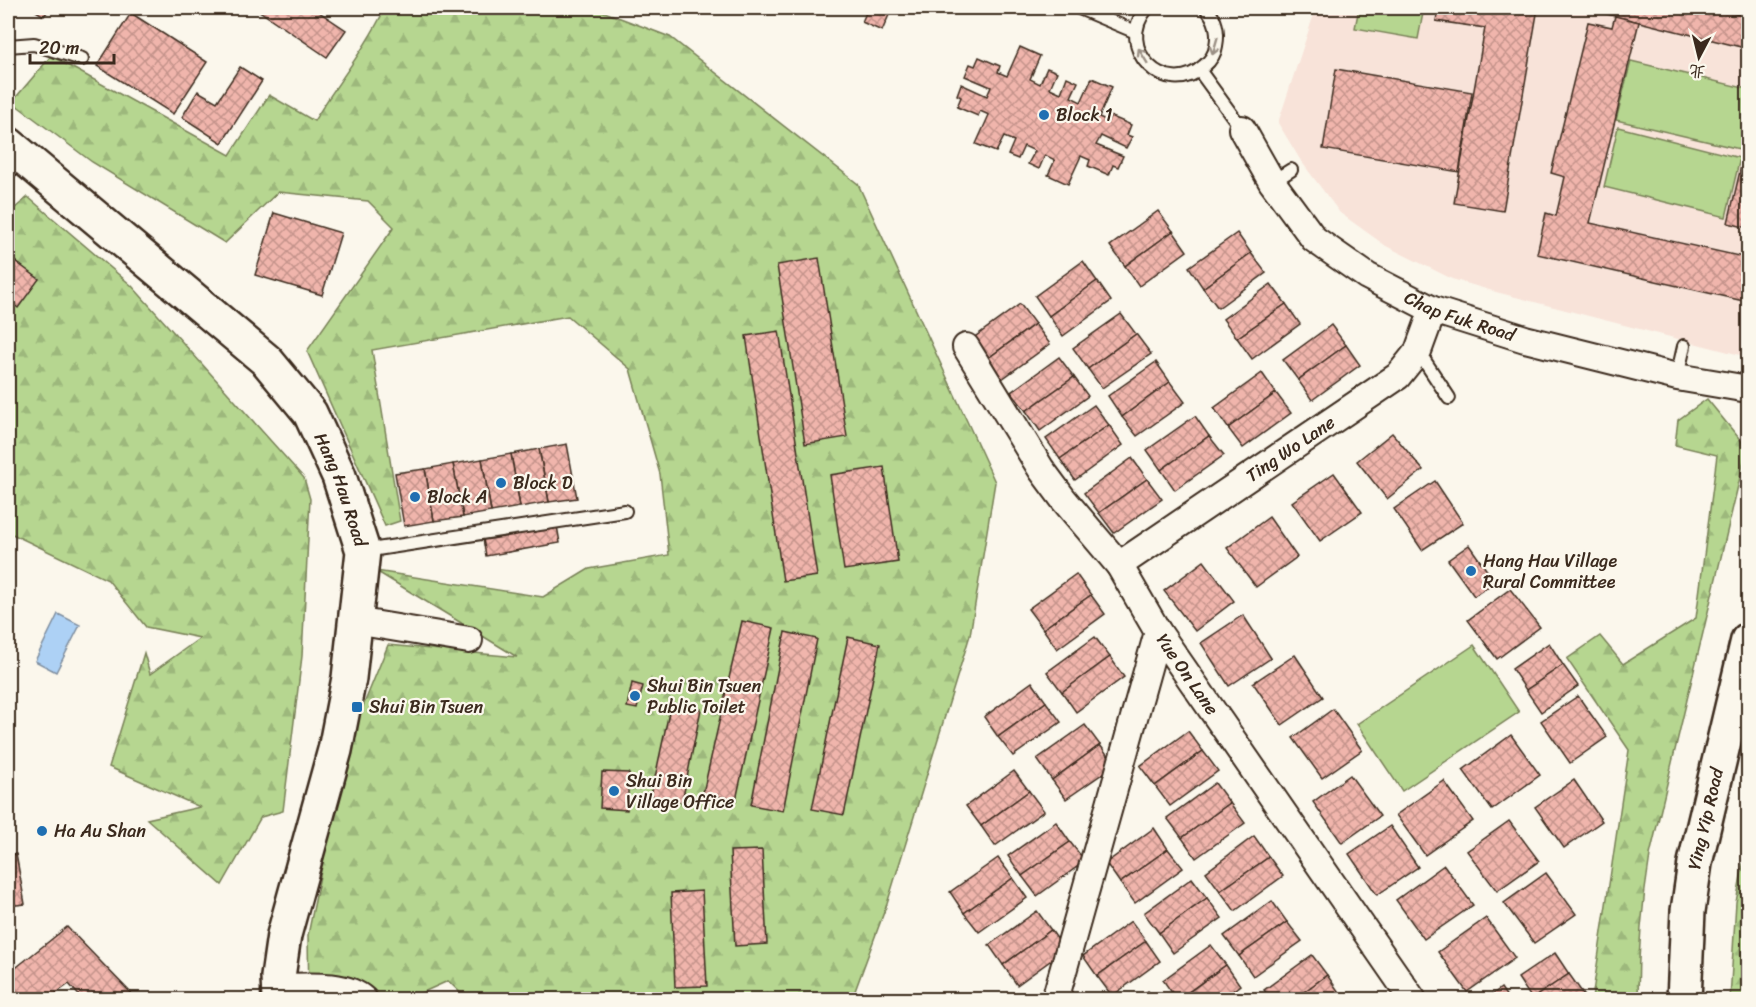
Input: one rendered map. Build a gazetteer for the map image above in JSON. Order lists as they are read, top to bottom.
{
  "streets": {
    "main road": ["Hang Hau Road", "Ying Yip Road"],
    "street": ["Chap Fuk Road", "Ting Wo Lane", "Yue On Lane"]
  },
  "crossings": [
    ["Chap Fuk Road", "Ting Wo Lane"],
    ["Ting Wo Lane", "Yue On Lane"]
  ],
  "places": {
    "other": [
      "Block 1",
      "Block D",
      "Block A",
      "Hang Hau Village Rural Committee",
      "Shui Bin Tsuen Public Toilet",
      "Shui Bin Village Office",
      "Ha Au Shan"
    ],
    "transit": ["Shui Bin Tsuen"]
  },
  "scale_bar": "20 m",
  "north": "bottom"
}
